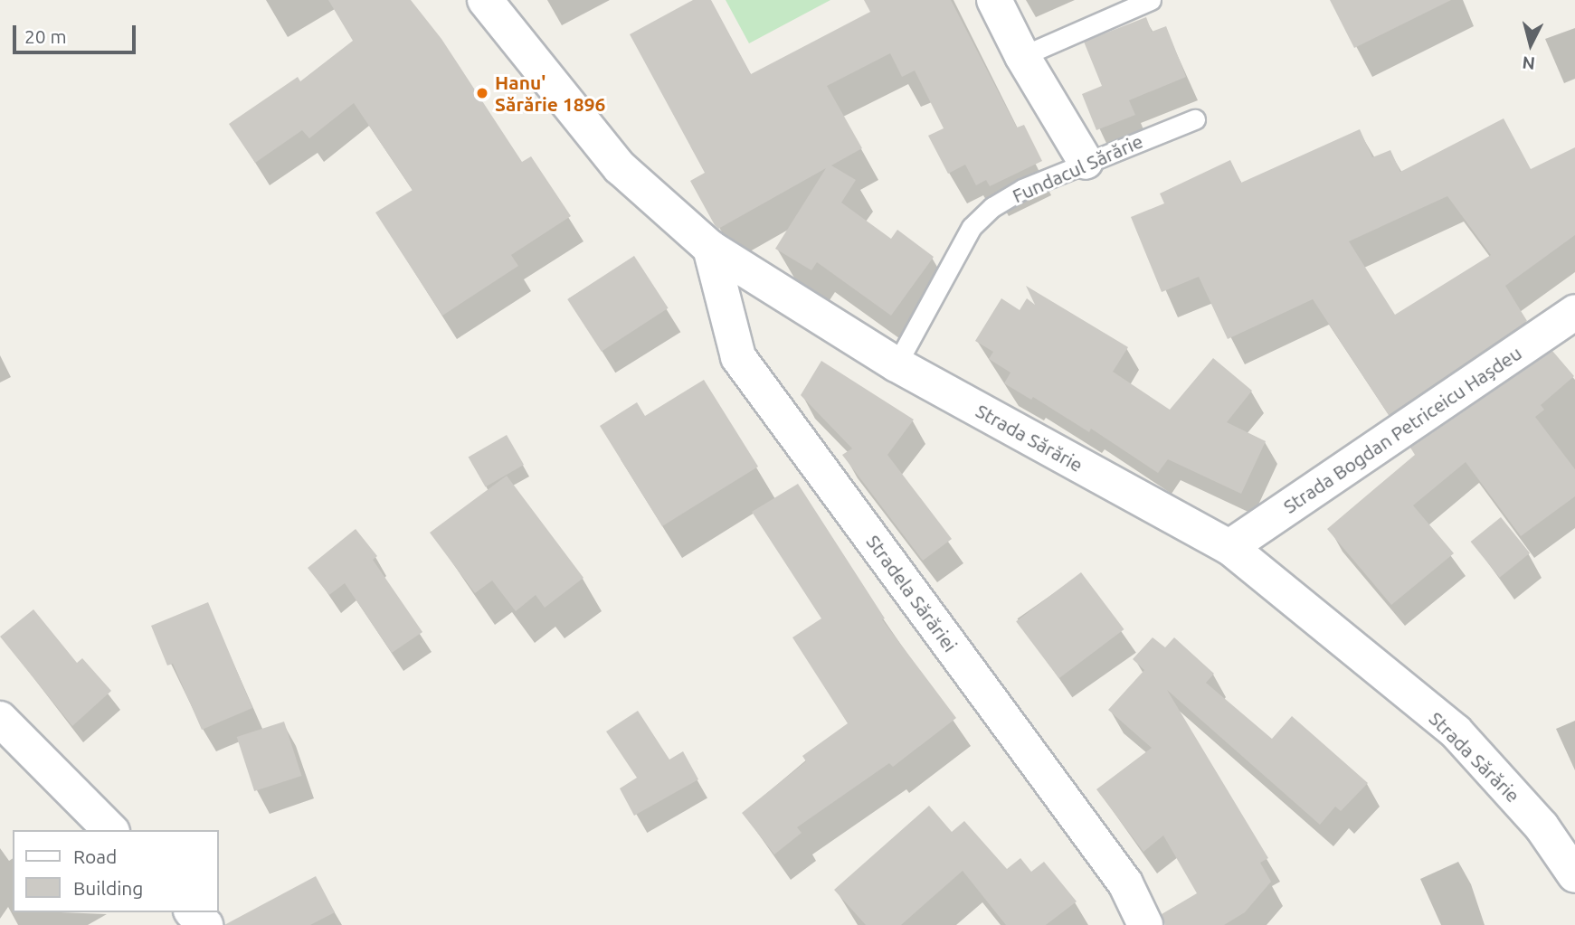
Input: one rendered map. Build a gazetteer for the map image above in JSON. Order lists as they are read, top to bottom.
{
  "streets": {
    "street": ["Strada Bogdan Petriceicu Hașdeu", "Strada Sărărie", "Stradela Sărăriei"],
    "lane": ["Fundacul Sărărie"]
  },
  "crossings": [
    ["Fundacul Sărărie", "Strada Sărărie"],
    ["Strada Bogdan Petriceicu Hașdeu", "Strada Sărărie"],
    ["Strada Sărărie", "Stradela Sărăriei"]
  ],
  "places": ["Hanu' Sărărie 1896"],
  "legend": ["Road", "Building"],
  "scale_bar": "20 m",
  "north": "bottom"
}
